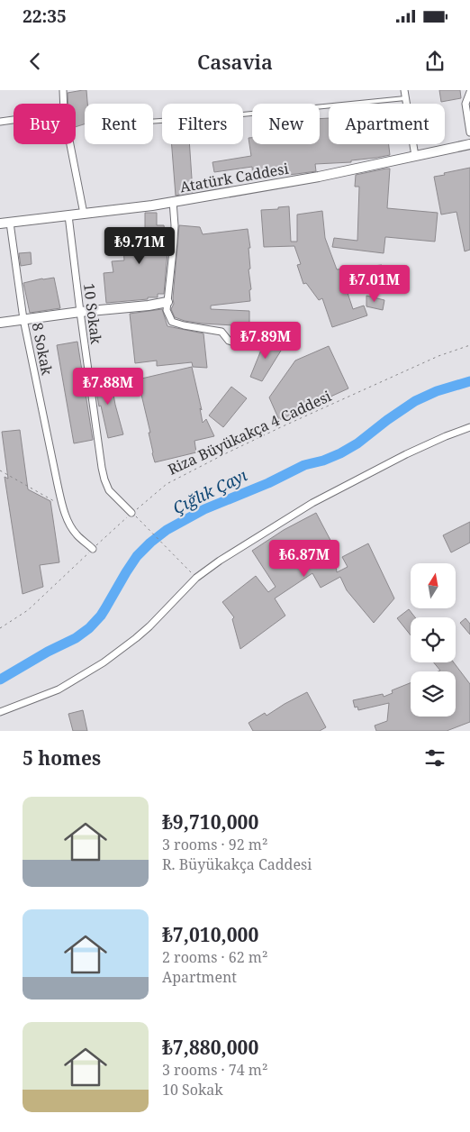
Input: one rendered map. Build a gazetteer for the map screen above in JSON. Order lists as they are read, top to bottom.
{
  "streets": {
    "street": ["Atatürk Caddesi", "10 Sokak", "8 Sokak"],
    "path": ["Riza Büyükakça 4 Caddesi"]
  },
  "crossings": [
    ["Atatürk Caddesi", "10 Sokak"],
    ["Atatürk Caddesi", "8 Sokak"],
    ["10 Sokak", "Riza Büyükakça 4 Caddesi"],
    ["8 Sokak", "Riza Büyükakça 4 Caddesi"]
  ],
  "water": ["Çığlık Çayı"],
  "north": "top",
  "page": {
    "status": "22:35",
    "header": "Casavia",
    "chip": [
      "Buy",
      "Rent",
      "Filters",
      "New",
      "Apartment"
    ],
    "price": [
      "₺9.71M",
      "₺7.01M",
      "₺7.89M",
      "₺7.88M",
      "₺6.87M"
    ],
    "heading": "5 homes",
    "list": [
      {
        "name": "₺9,710,000",
        "note": "3 rooms · 92 m² · R. Büyükakça Caddesi"
      },
      {
        "name": "₺7,010,000",
        "note": "2 rooms · 62 m² · Apartment"
      },
      {
        "name": "₺7,880,000",
        "note": "3 rooms · 74 m² · 10 Sokak"
      }
    ]
  }
}
